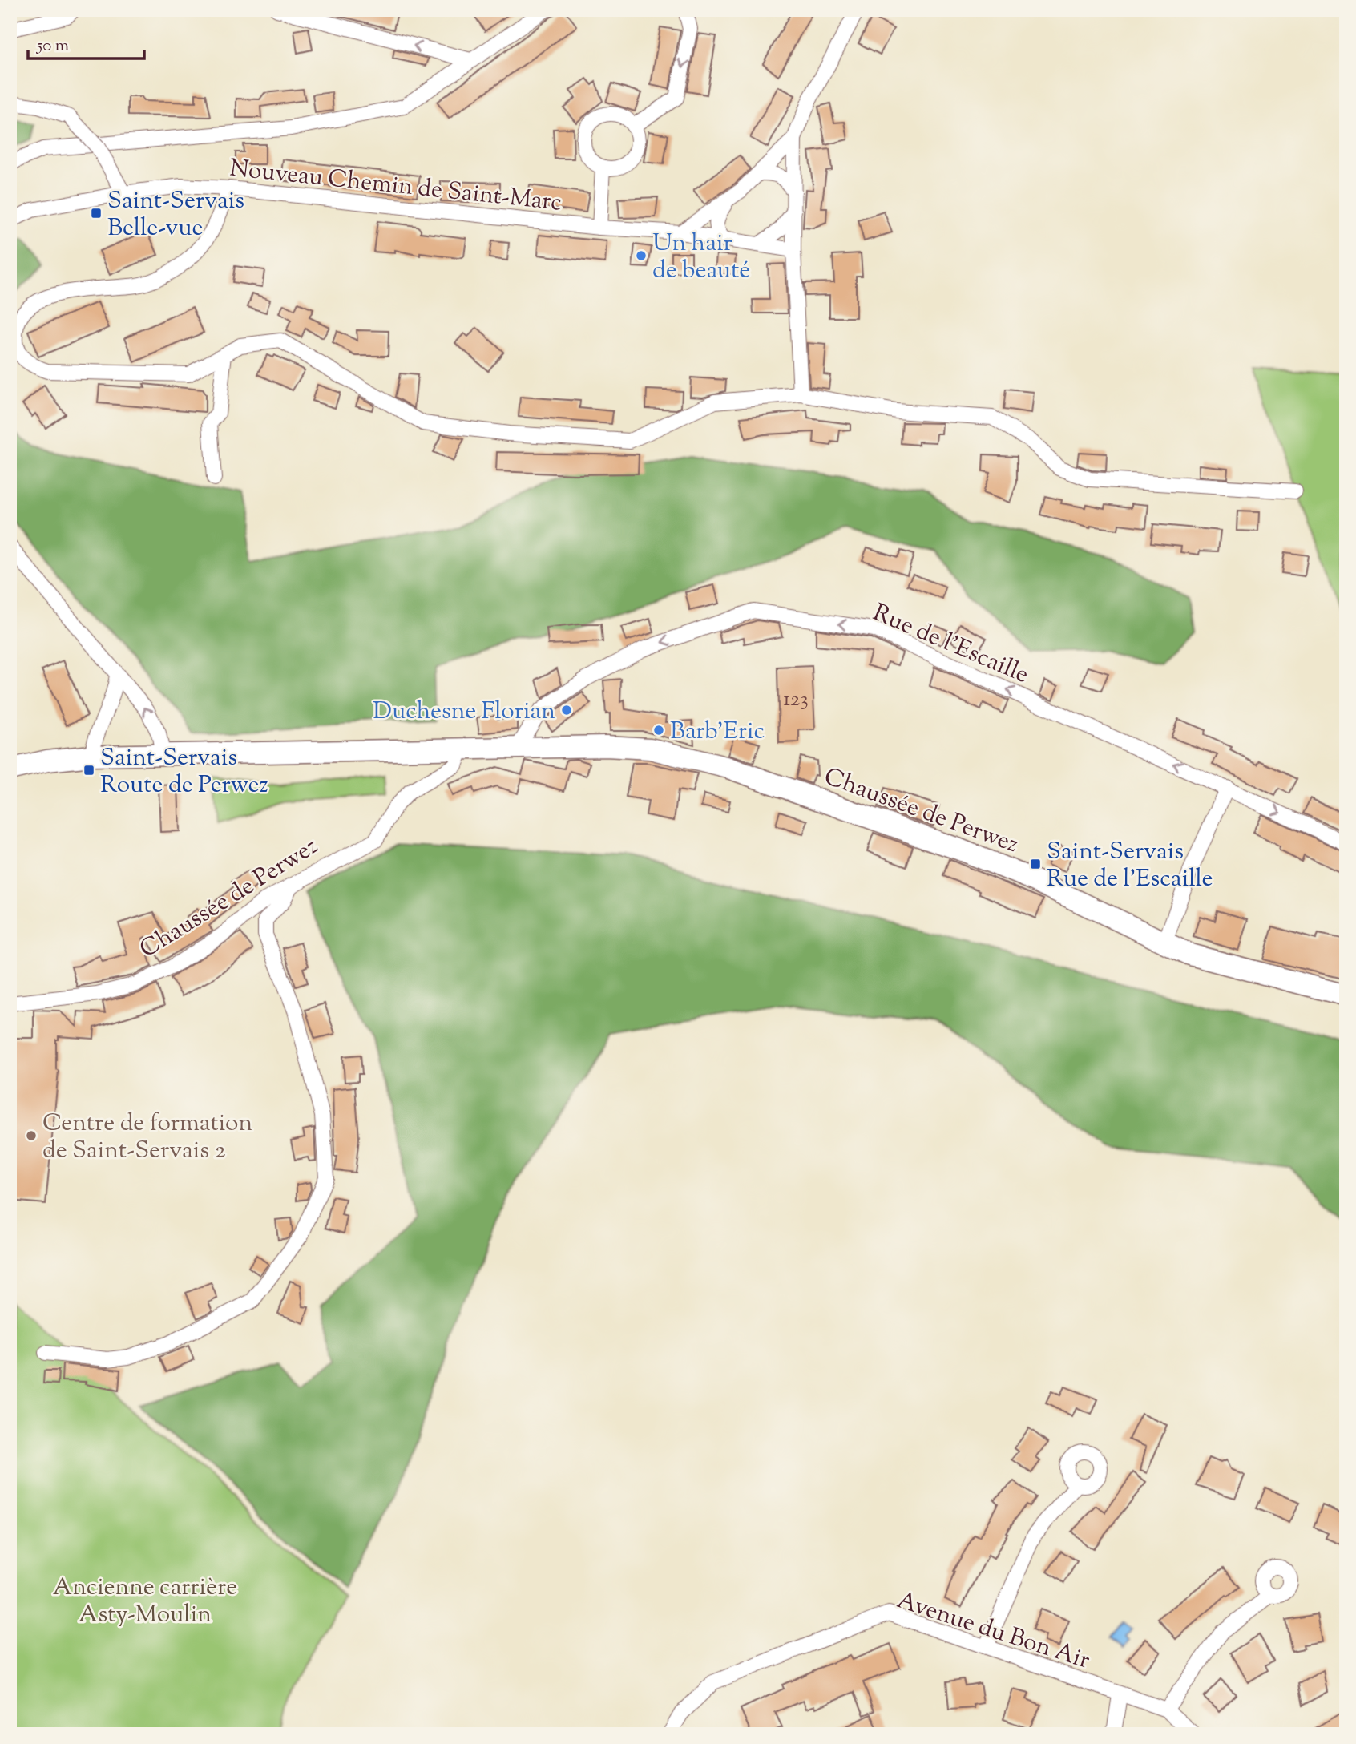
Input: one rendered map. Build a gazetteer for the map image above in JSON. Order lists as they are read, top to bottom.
{
  "streets": {
    "main road": ["Chaussée de Perwez"],
    "street": ["Nouveau Chemin de Saint-Marc", "Rue de l'Escaille", "Avenue du Bon Air"]
  },
  "crossings": [
    ["Rue de l'Escaille", "Chaussée de Perwez"]
  ],
  "parks": ["Ancienne carrière Asty-Moulin"],
  "places": {
    "transit": ["Saint-Servais Belle-vue", "Saint-Servais Route de Perwez", "Saint-Servais Rue de l'Escaille"],
    "other": [
      "Un hair de beauté",
      "Duchesne Florian",
      "Barb'Eric",
      "Centre de formation de Saint-Servais 2"
    ]
  },
  "house_numbers": ["123"],
  "scale_bar": "50 m"
}
